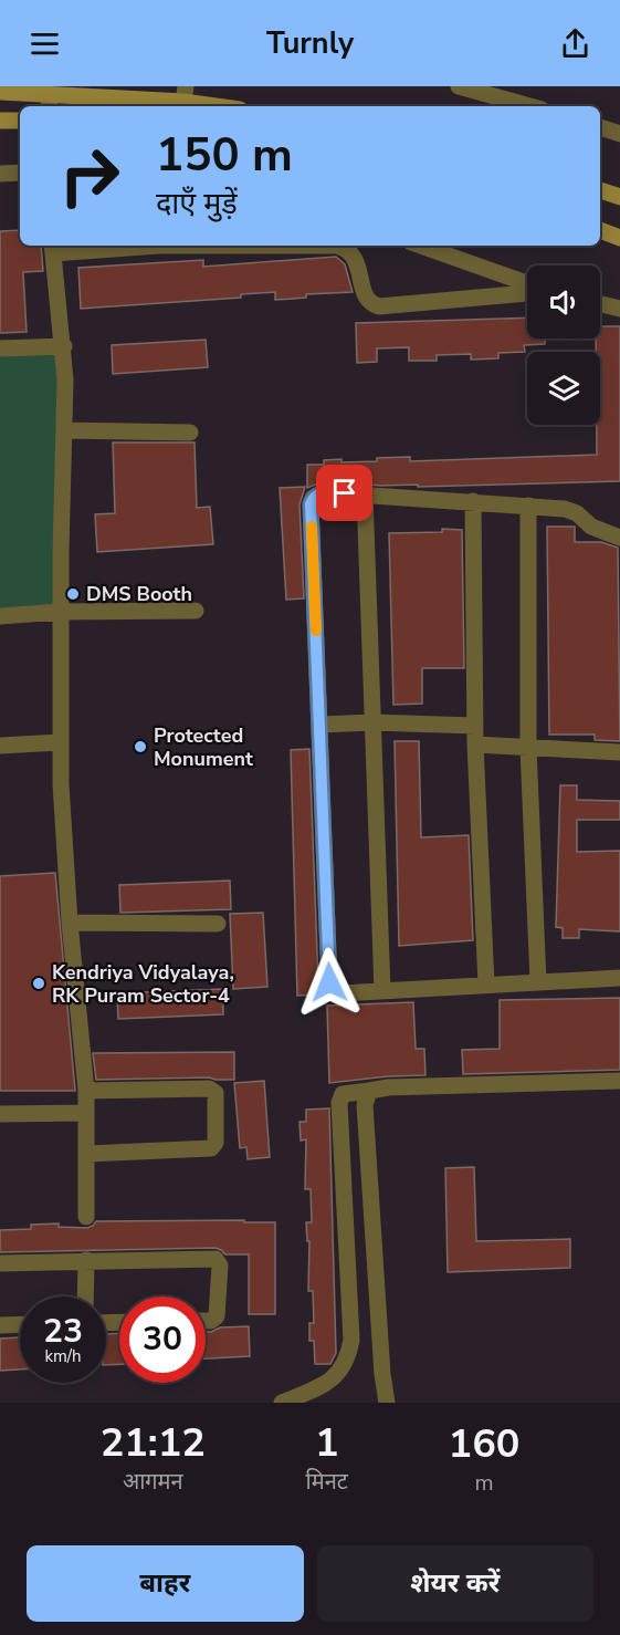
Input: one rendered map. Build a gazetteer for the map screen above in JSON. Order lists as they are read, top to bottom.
{
  "places": ["DMS Booth", "Protected Monument", "Kendriya Vidyalaya, RK Puram Sector-4"],
  "page": {
    "header": "Turnly",
    "turn": ["150 m", "दाएँ मुड़ें"],
    "speed": "23 km/h",
    "limit": "30",
    "eta": [
      "21:12",
      "आगमन",
      "1",
      "मिनट",
      "160",
      "m"
    ],
    "buttons": ["बाहर", "शेयर करें"]
  }
}
